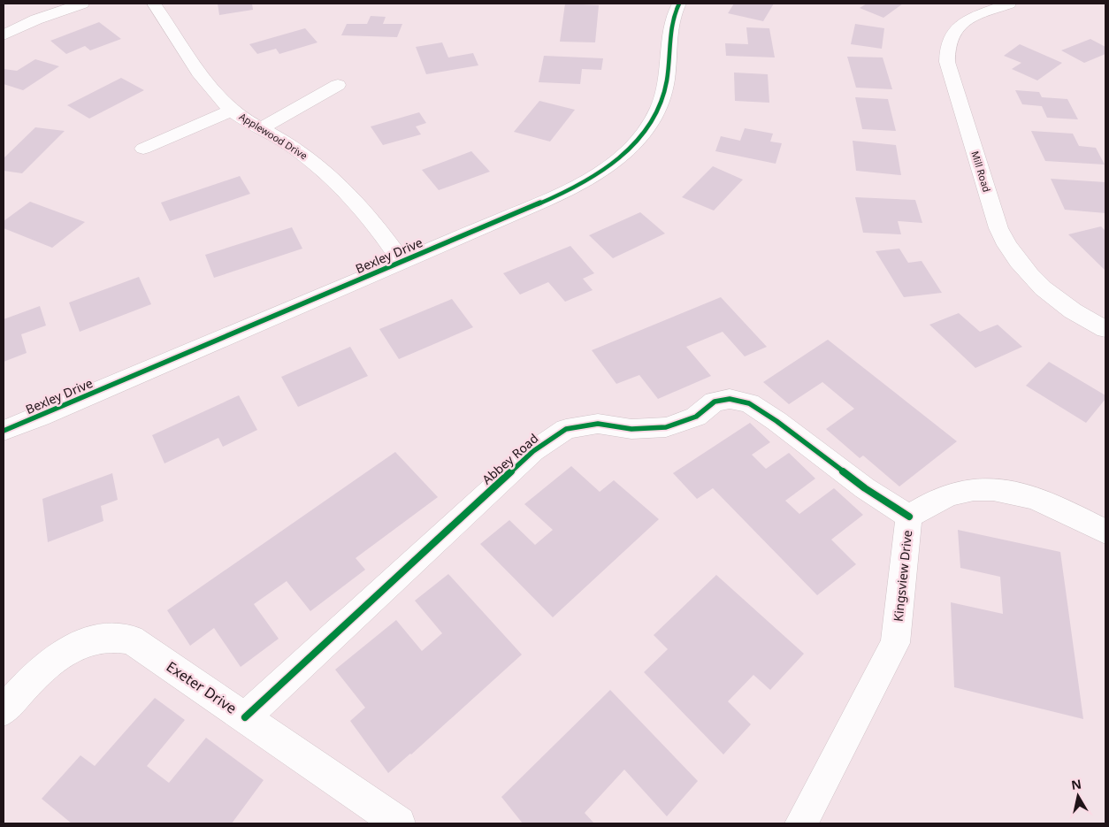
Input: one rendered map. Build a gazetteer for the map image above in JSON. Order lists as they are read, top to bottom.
{
  "streets": {
    "street": [
      "Applewood Drive",
      "Mill Road",
      "Bexley Drive",
      "Abbey Road",
      "Kingsview Drive",
      "Exeter Drive"
    ]
  },
  "crossings": [
    ["Applewood Drive", "Bexley Drive"],
    ["Abbey Road", "Kingsview Drive"],
    ["Abbey Road", "Exeter Drive"]
  ],
  "north": "top"
}
